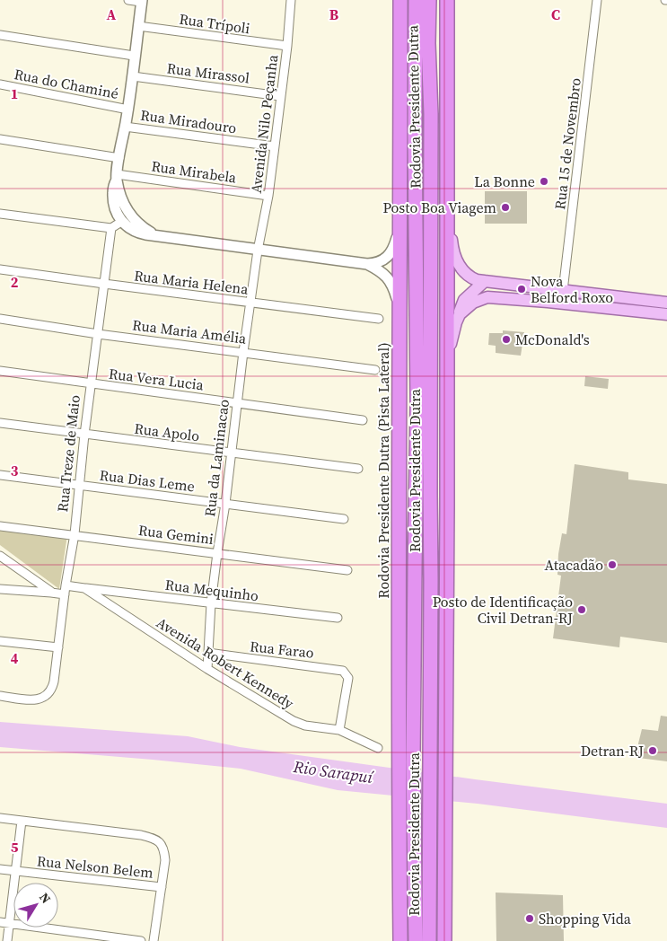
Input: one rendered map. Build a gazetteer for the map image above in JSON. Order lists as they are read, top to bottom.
{
  "streets": {
    "highway": ["Rodovia Presidente Dutra", "Rodovia Presidente Dutra (Pista Lateral)"],
    "street": [
      "Rua Trípoli",
      "Rua Mirassol",
      "Rua do Chaminé",
      "Rua Miradouro",
      "Avenida Nilo Peçanha",
      "Rua 15 de Novembro",
      "Rua Mirabela",
      "Rua Maria Helena",
      "Rua Maria Amélia",
      "Rua Vera Lucia",
      "Rua Apolo",
      "Rua Treze de Maio",
      "Rua da Laminacao",
      "Rua Dias Leme",
      "Rua Gemini",
      "Rua Mequinho",
      "Rua Farao",
      "Avenida Robert Kennedy",
      "Rua Nelson Belem"
    ]
  },
  "crossings": [
    ["Rua Trípoli", "Avenida Nilo Peçanha"],
    ["Rua Mirassol", "Avenida Nilo Peçanha"],
    ["Rua Miradouro", "Avenida Nilo Peçanha"],
    ["Avenida Nilo Peçanha", "Rua Mirabela"],
    ["Avenida Nilo Peçanha", "Rua da Laminacao"],
    ["Rua Maria Helena", "Rua Treze de Maio"],
    ["Rua Maria Helena", "Rua da Laminacao"],
    ["Rua Maria Amélia", "Rua Treze de Maio"],
    ["Rua Maria Amélia", "Rua da Laminacao"],
    ["Rua Vera Lucia", "Rua Treze de Maio"],
    ["Rua Vera Lucia", "Rua da Laminacao"],
    ["Rua Apolo", "Rua Treze de Maio"],
    ["Rua Apolo", "Rua da Laminacao"],
    ["Rua Treze de Maio", "Rua Dias Leme"],
    ["Rua Treze de Maio", "Rua Gemini"],
    ["Rua Treze de Maio", "Avenida Robert Kennedy"],
    ["Rua da Laminacao", "Rua Dias Leme"],
    ["Rua da Laminacao", "Rua Gemini"],
    ["Rua da Laminacao", "Rua Mequinho"],
    ["Rua da Laminacao", "Rua Farao"],
    ["Rua da Laminacao", "Avenida Robert Kennedy"],
    ["Rua Mequinho", "Avenida Robert Kennedy"],
    ["Rua Farao", "Avenida Robert Kennedy"]
  ],
  "water": ["Rio Sarapuí"],
  "places": [
    "La Bonne",
    "Posto Boa Viagem",
    "Nova Belford Roxo",
    "McDonald's",
    "Atacadão",
    "Posto de Identificação Civil Detran-RJ",
    "Detran-RJ",
    "Shopping Vida"
  ],
  "north": "top right",
  "grid": {
    "columns": ["A", "B", "C"],
    "rows": [
      "1",
      "2",
      "3",
      "4",
      "5"
    ]
  }
}
